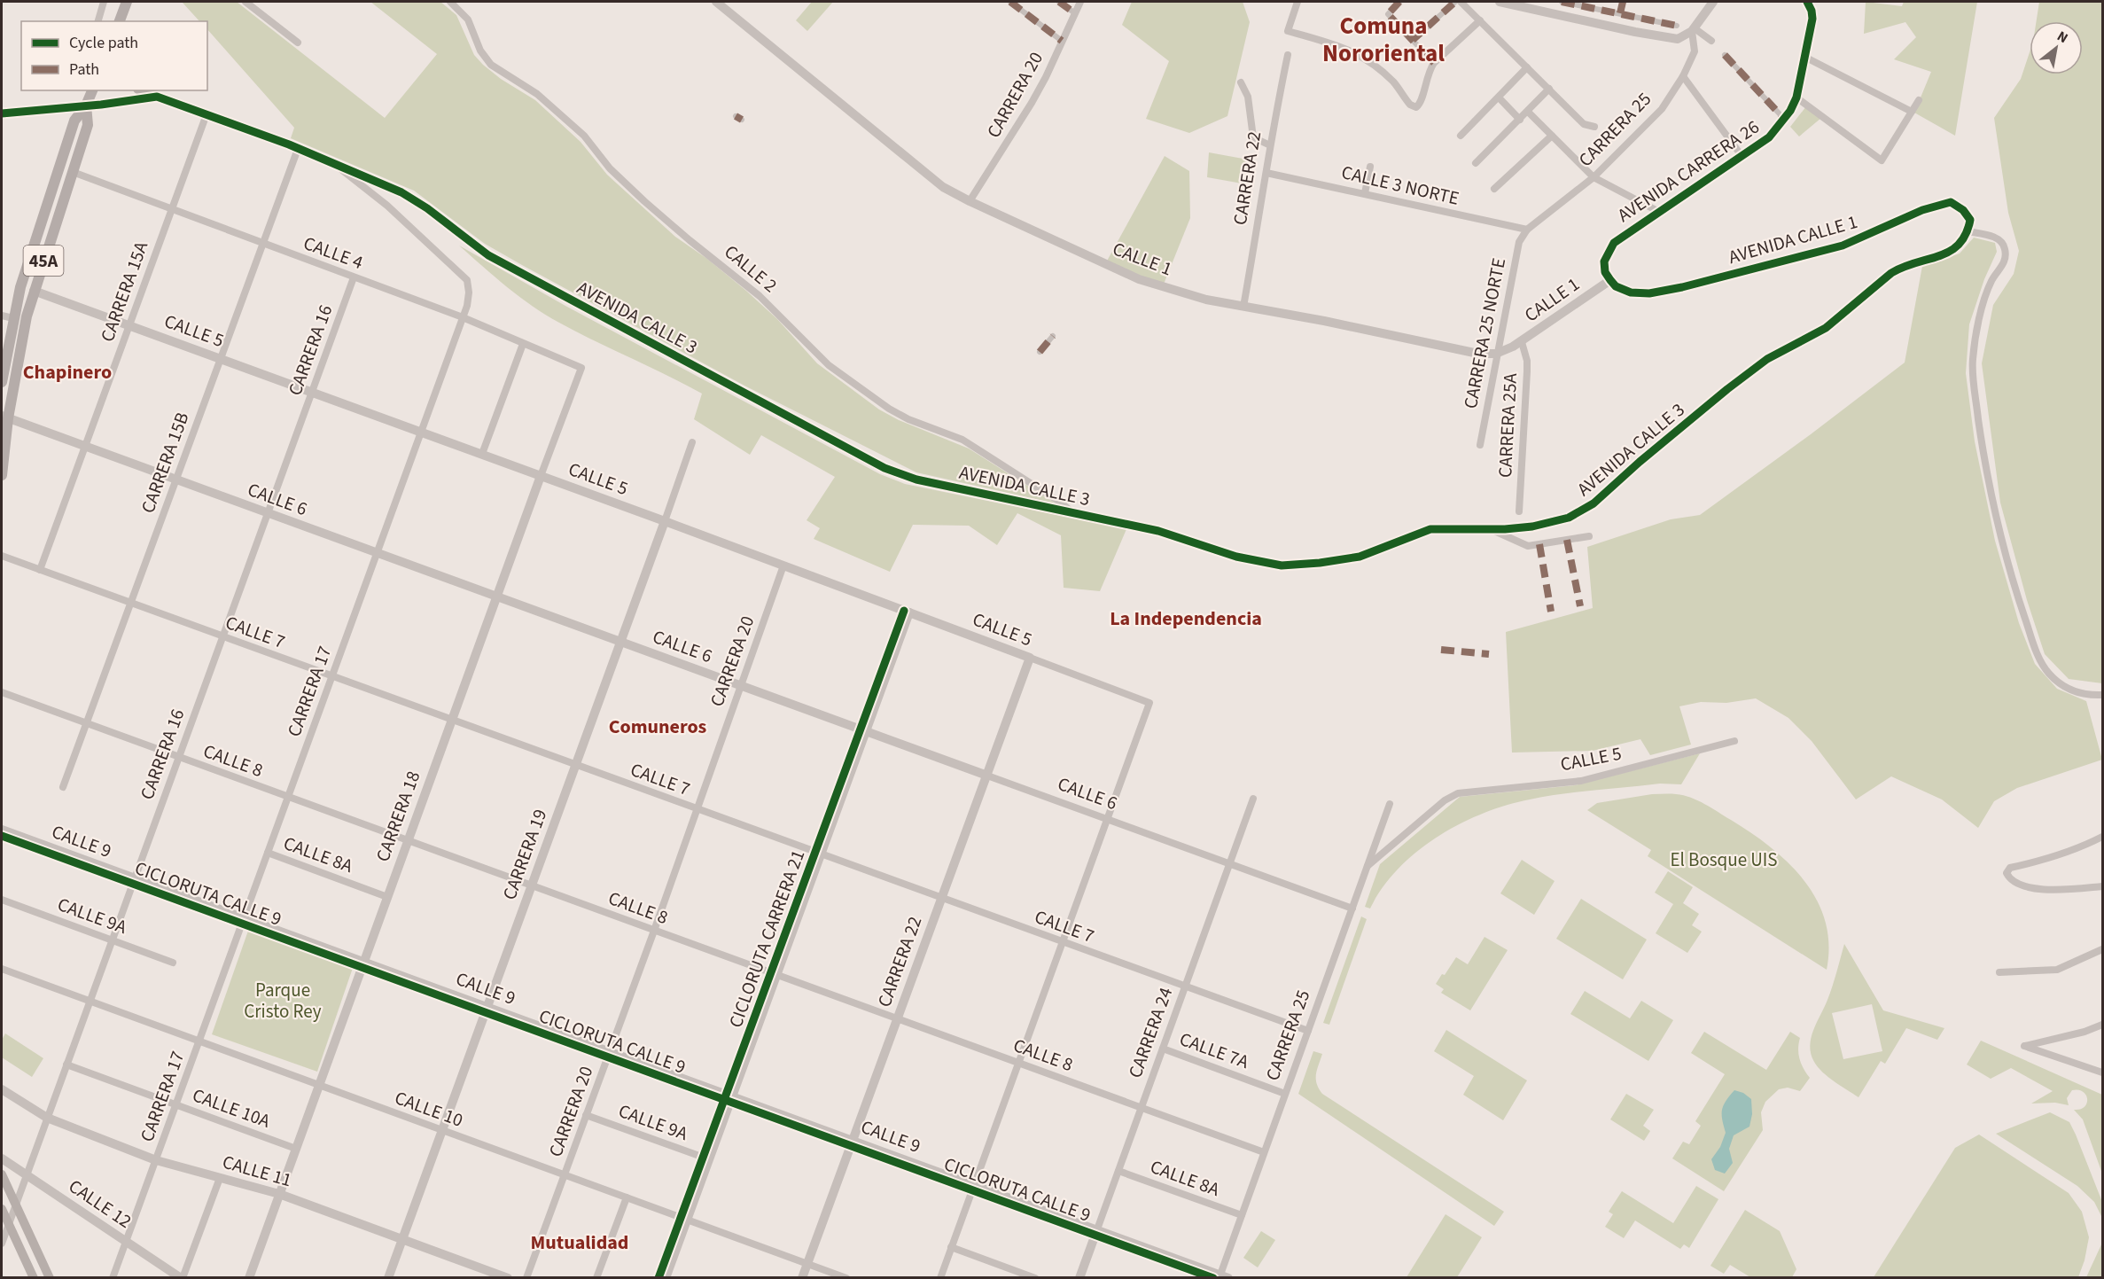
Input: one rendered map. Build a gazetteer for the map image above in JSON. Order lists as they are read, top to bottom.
{
  "streets": {
    "main road": ["45A"],
    "street": [
      "CARRERA 20",
      "CARRERA 25",
      "AVENIDA CARRERA 26",
      "CARRERA 22",
      "CALLE 3 NORTE",
      "AVENIDA CALLE 1",
      "CALLE 4",
      "CALLE 1",
      "CALLE 2",
      "CARRERA 15A",
      "AVENIDA CALLE 3",
      "CALLE 5",
      "CARRERA 25 NORTE",
      "CARRERA 16",
      "CARRERA 25A",
      "CARRERA 15B",
      "CALLE 6",
      "CALLE 7",
      "CARRERA 17",
      "CALLE 8",
      "CARRERA 18",
      "CALLE 9",
      "CALLE 8A",
      "CARRERA 19",
      "CALLE 9A",
      "CARRERA 24",
      "CALLE 7A",
      "CALLE 10A",
      "CALLE 10",
      "CALLE 11",
      "CALLE 12"
    ],
    "cycle path": ["CICLORUTA CALLE 9", "CICLORUTA CARRERA 21"]
  },
  "crossings": [
    ["CARRERA 20", "CALLE 1"],
    ["CARRERA 20", "CALLE 5"],
    ["CARRERA 20", "CALLE 6"],
    ["CARRERA 20", "CALLE 7"],
    ["CARRERA 20", "CALLE 8"],
    ["CARRERA 20", "CALLE 9"],
    ["CARRERA 20", "CALLE 9A"],
    ["CARRERA 20", "CALLE 10"],
    ["CARRERA 25", "CALLE 3 NORTE"],
    ["CARRERA 25", "CALLE 5"],
    ["CARRERA 25", "CARRERA 25 NORTE"],
    ["CARRERA 25", "CALLE 6"],
    ["CARRERA 25", "CALLE 7"],
    ["CARRERA 25", "CALLE 8"],
    ["CARRERA 25", "CALLE 9"],
    ["CARRERA 25", "CALLE 8A"],
    ["CARRERA 25", "CALLE 7A"],
    ["AVENIDA CARRERA 26", "AVENIDA CALLE 1"],
    ["AVENIDA CARRERA 26", "CALLE 1"],
    ["CARRERA 22", "CALLE 3 NORTE"],
    ["CARRERA 22", "CALLE 1"],
    ["CARRERA 22", "CALLE 5"],
    ["CARRERA 22", "CALLE 6"],
    ["CARRERA 22", "CALLE 7"],
    ["CARRERA 22", "CALLE 8"],
    ["CARRERA 22", "CALLE 9"],
    ["CARRERA 22", "CALLE 10"],
    ["CALLE 3 NORTE", "CARRERA 25 NORTE"],
    ["AVENIDA CALLE 1", "CALLE 1"],
    ["AVENIDA CALLE 1", "AVENIDA CALLE 3"],
    ["CALLE 4", "45A"],
    ["CALLE 4", "CARRERA 15A"],
    ["CALLE 4", "CARRERA 16"],
    ["CALLE 4", "CARRERA 15B"],
    ["CALLE 4", "CARRERA 17"],
    ["CALLE 4", "CARRERA 18"],
    ["CALLE 1", "CARRERA 25 NORTE"],
    ["CALLE 1", "CARRERA 25A"],
    ["45A", "AVENIDA CALLE 3"],
    ["45A", "CALLE 5"],
    ["45A", "CALLE 6"],
    ["CALLE 2", "AVENIDA CALLE 3"],
    ["CARRERA 15A", "AVENIDA CALLE 3"],
    ["CARRERA 15A", "CALLE 5"],
    ["CARRERA 15A", "CALLE 6"],
    ["CARRERA 15A", "CALLE 7"],
    ["AVENIDA CALLE 3", "CARRERA 15B"],
    ["AVENIDA CALLE 3", "CARRERA 17"],
    ["CALLE 5", "CARRERA 16"],
    ["CALLE 5", "CARRERA 15B"],
    ["CALLE 5", "CALLE 6"],
    ["CALLE 5", "CARRERA 17"],
    ["CALLE 5", "CARRERA 18"],
    ["CALLE 5", "CARRERA 19"],
    ["CARRERA 16", "CALLE 6"],
    ["CARRERA 16", "CALLE 7"],
    ["CARRERA 16", "CALLE 8"],
    ["CARRERA 16", "CALLE 9"],
    ["CARRERA 16", "CALLE 9A"],
    ["CARRERA 16", "CALLE 10A"],
    ["CARRERA 16", "CALLE 10"],
    ["CARRERA 16", "CALLE 11"],
    ["CARRERA 16", "CALLE 12"],
    ["CARRERA 15B", "CALLE 6"],
    ["CARRERA 15B", "CALLE 7"],
    ["CARRERA 15B", "CALLE 8"],
    ["CALLE 6", "CARRERA 17"],
    ["CALLE 6", "CARRERA 18"],
    ["CALLE 6", "CARRERA 19"],
    ["CALLE 6", "CARRERA 24"],
    ["CALLE 7", "CARRERA 17"],
    ["CALLE 7", "CARRERA 18"],
    ["CALLE 7", "CARRERA 19"],
    ["CALLE 7", "CARRERA 24"],
    ["CARRERA 17", "CALLE 8"],
    ["CARRERA 17", "CALLE 9"],
    ["CARRERA 17", "CALLE 8A"],
    ["CARRERA 17", "CALLE 10A"],
    ["CARRERA 17", "CALLE 10"],
    ["CARRERA 17", "CALLE 11"],
    ["CARRERA 17", "CALLE 12"],
    ["CALLE 8", "CARRERA 18"],
    ["CALLE 8", "CARRERA 19"],
    ["CALLE 8", "CARRERA 24"],
    ["CARRERA 18", "CALLE 9"],
    ["CARRERA 18", "CALLE 8A"],
    ["CARRERA 18", "CALLE 10A"],
    ["CARRERA 18", "CALLE 10"],
    ["CARRERA 18", "CALLE 11"],
    ["CALLE 9", "CARRERA 19"],
    ["CALLE 9", "CARRERA 24"],
    ["CALLE 8A", "CARRERA 24"],
    ["CARRERA 19", "CALLE 10"],
    ["CARRERA 19", "CALLE 11"],
    ["CARRERA 24", "CALLE 7A"]
  ],
  "districts": [
    "Comuna Nororiental",
    "Chapinero",
    "La Independencia",
    "Comuneros",
    "Mutualidad"
  ],
  "parks": ["El Bosque UIS", "Parque Cristo Rey"],
  "legend": ["Cycle path", "Path"],
  "north": "top right"
}
